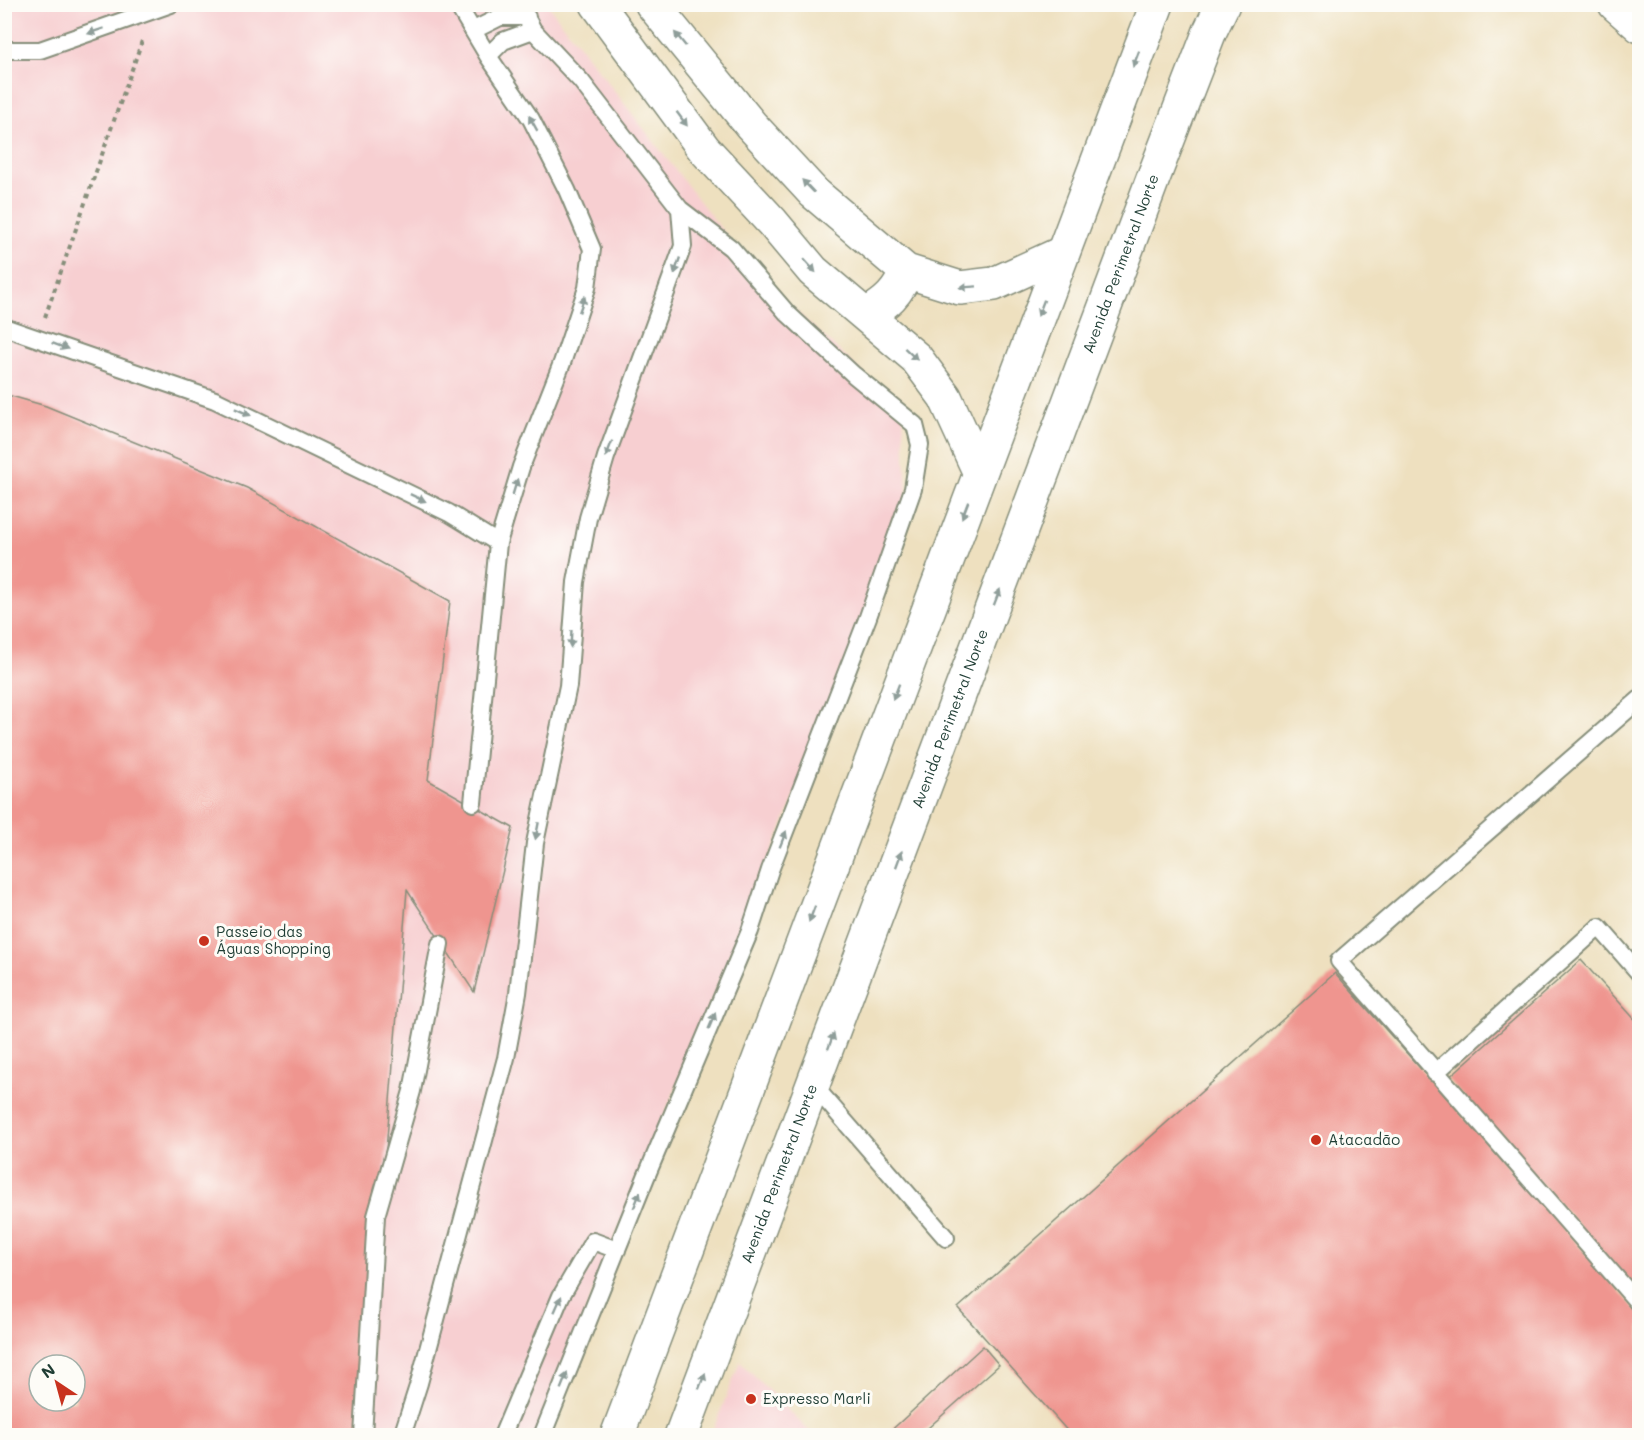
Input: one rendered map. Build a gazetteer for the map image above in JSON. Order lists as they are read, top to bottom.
{
  "streets": {
    "main road": ["Avenida Perimetral Norte"]
  },
  "places": ["Passeio das Águas Shopping", "Atacadão", "Expresso Marli"],
  "north": "top left"
}
